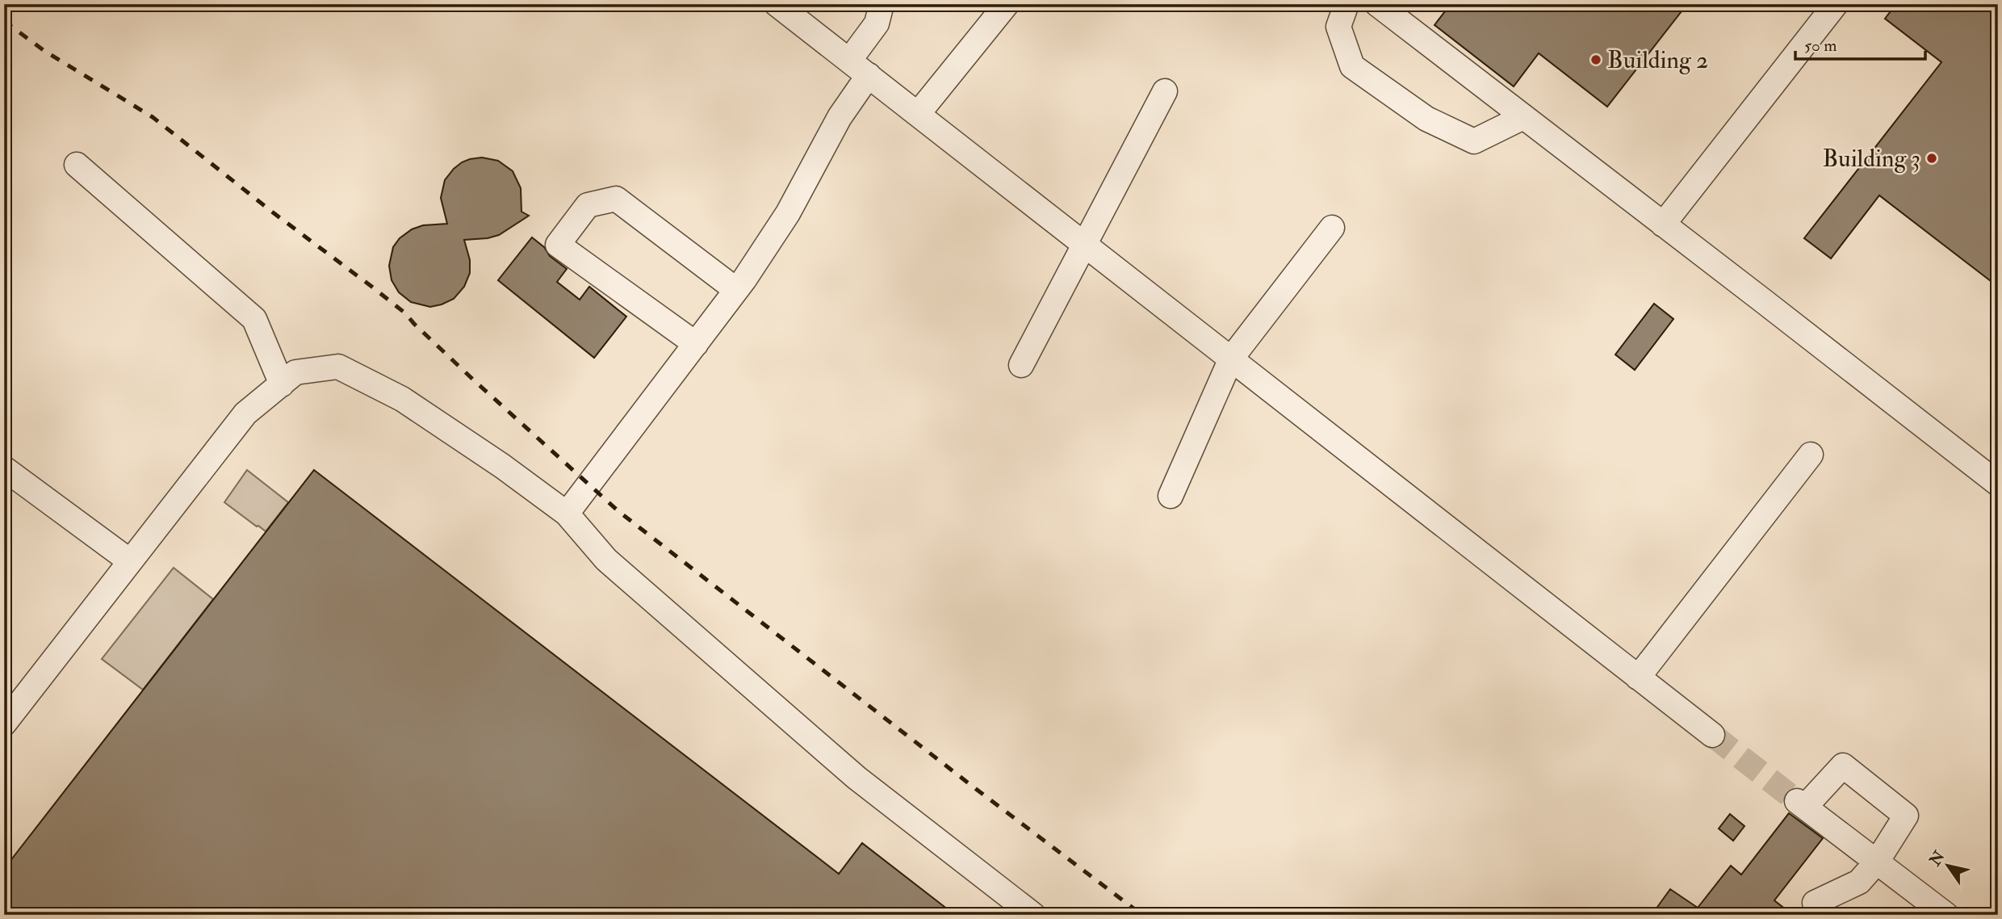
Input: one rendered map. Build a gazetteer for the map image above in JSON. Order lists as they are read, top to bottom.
{
  "places": ["Building 2", "Building 3"],
  "scale_bar": "50 m",
  "north": "top left"
}
